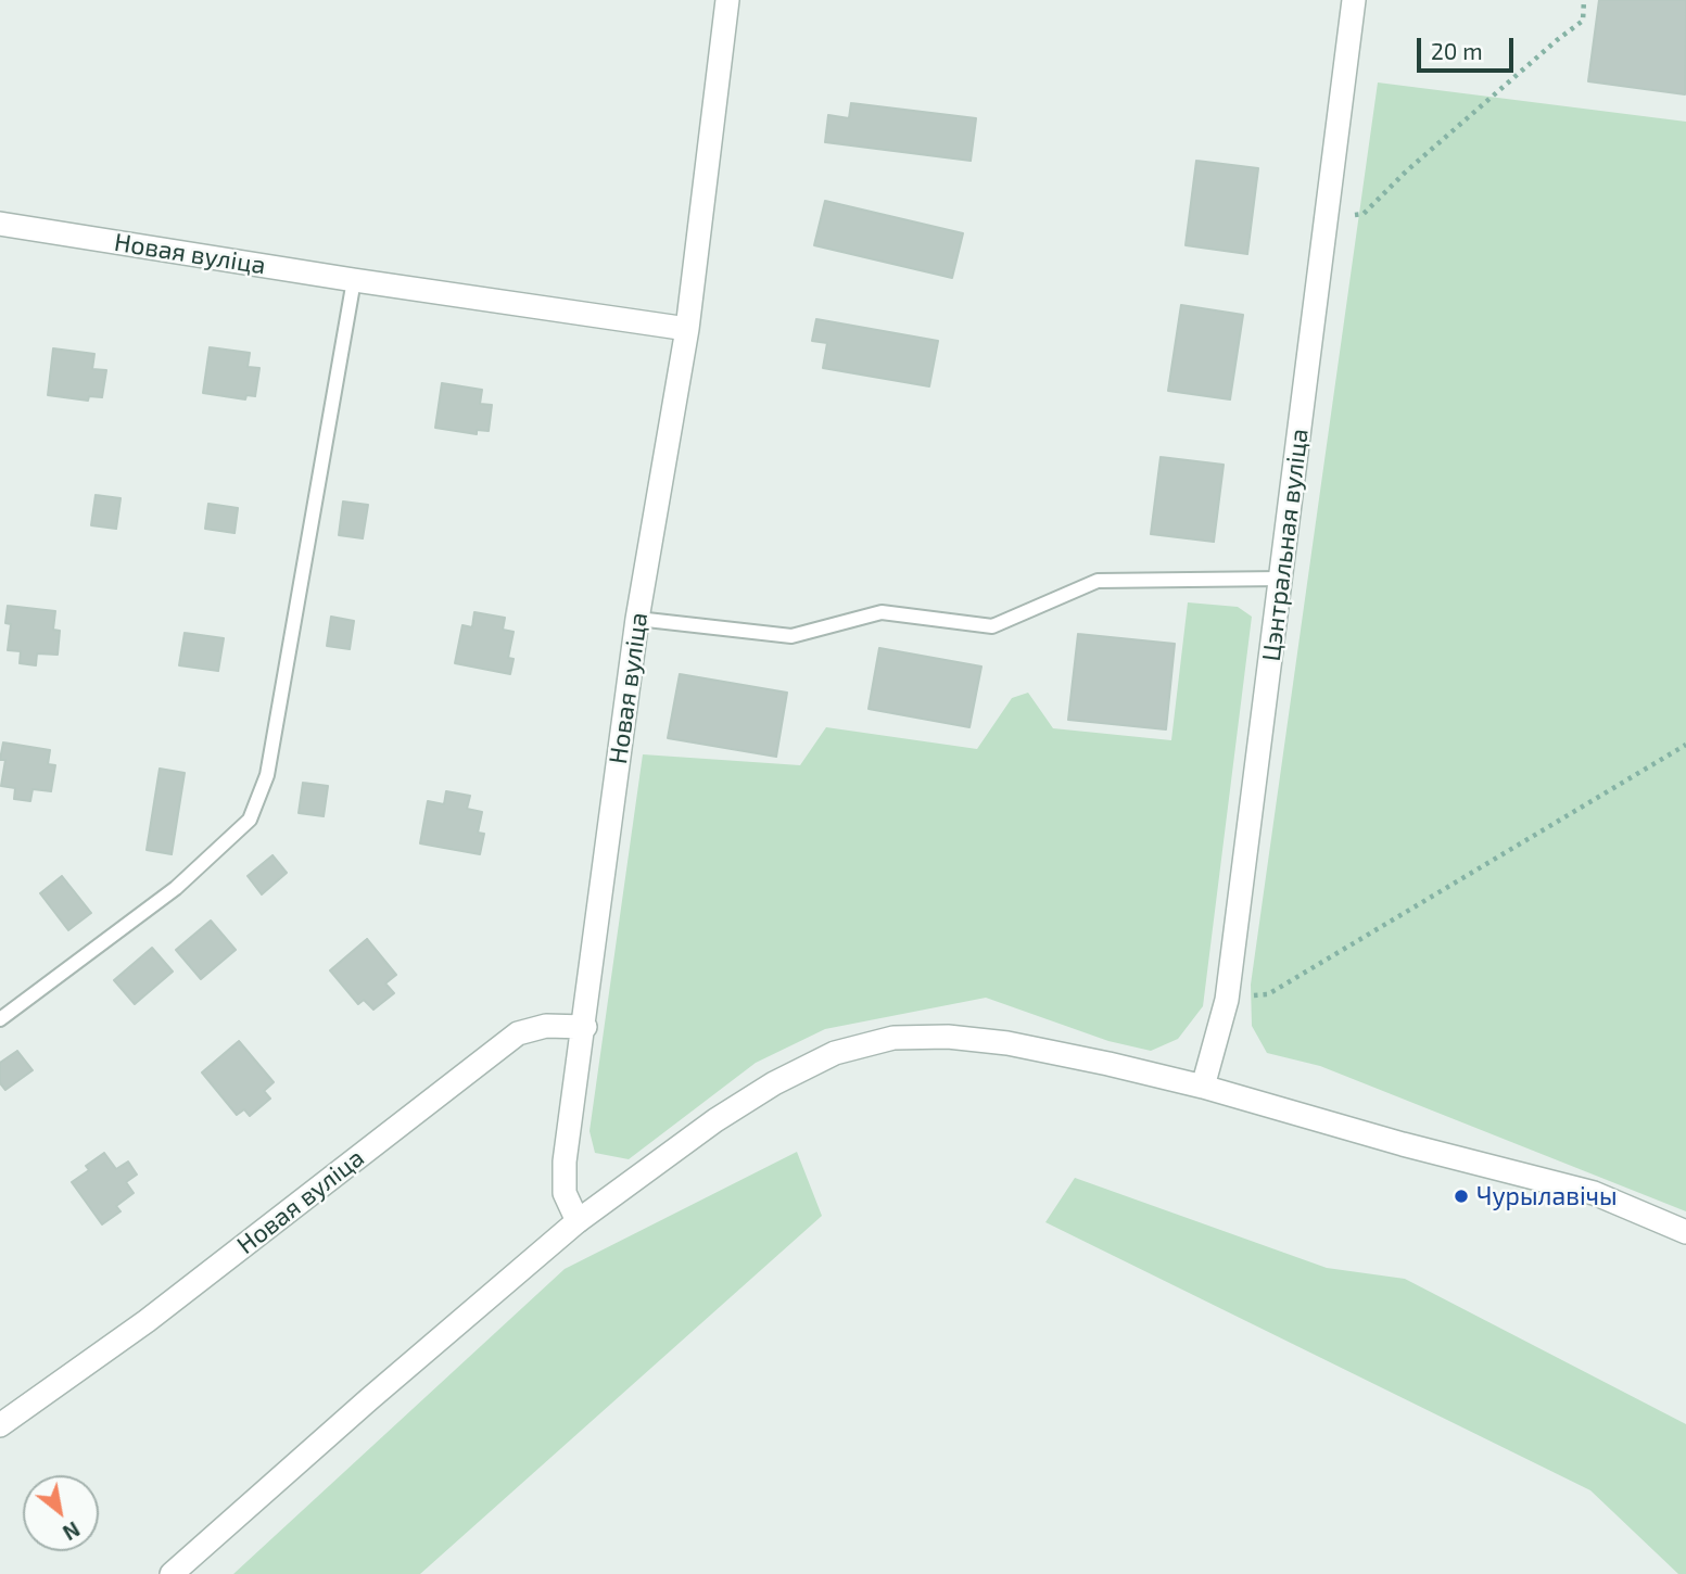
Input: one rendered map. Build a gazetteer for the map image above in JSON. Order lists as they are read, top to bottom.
{
  "streets": {
    "street": ["Новая вуліца", "Цэнтральная вуліца"]
  },
  "places": ["Чурылавічы"],
  "scale_bar": "20 m",
  "north": "bottom right"
}
